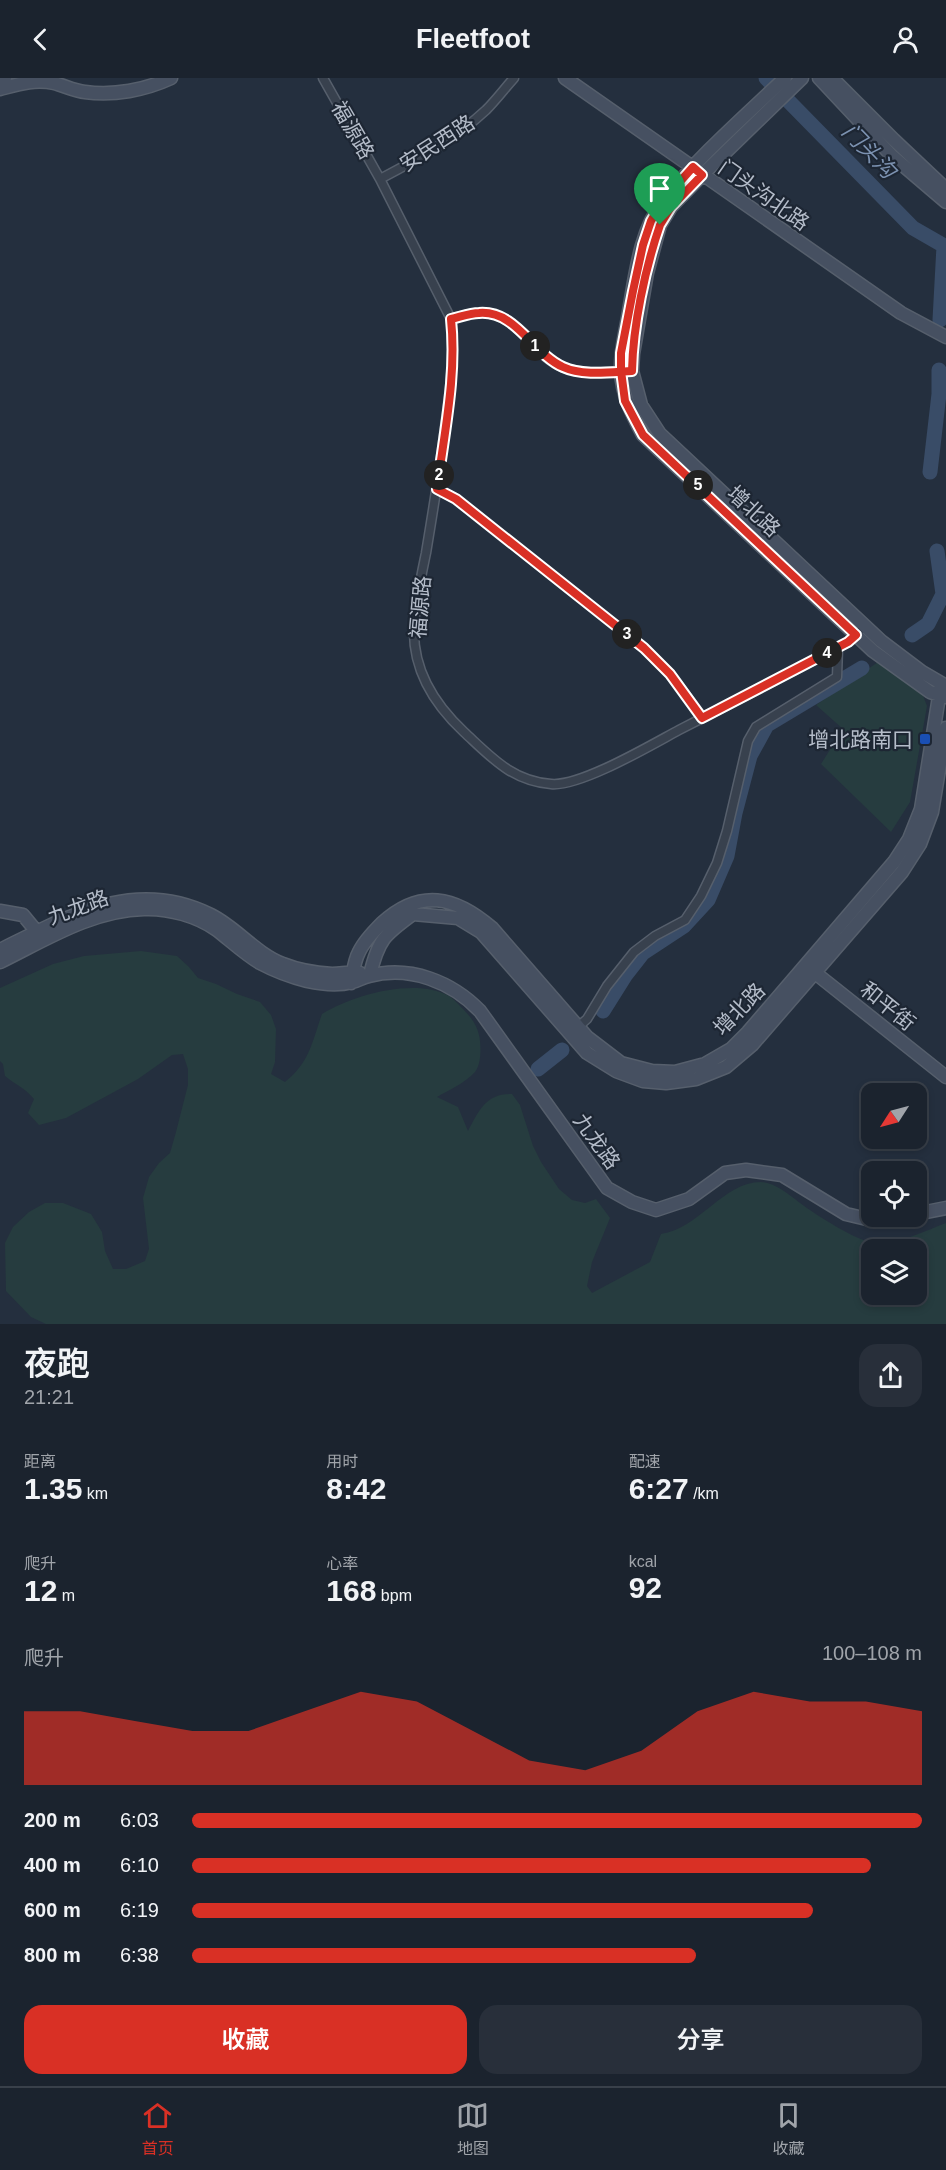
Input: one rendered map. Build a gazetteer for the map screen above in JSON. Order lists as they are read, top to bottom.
{
  "streets": {
    "street": [
      "福源路",
      "安民西路",
      "门头沟北路",
      "增北路",
      "九龙路",
      "和平街"
    ]
  },
  "crossings": [
    ["福源路", "安民西路"],
    ["福源路", "增北路"],
    ["门头沟北路", "增北路"],
    ["增北路", "九龙路"],
    ["增北路", "和平街"]
  ],
  "water": ["门头沟"],
  "places": {
    "transit": ["增北路南口"]
  },
  "north": "bottom left",
  "page": {
    "header": "Fleetfoot",
    "pins": [
      "1",
      "2",
      "5",
      "3",
      "4"
    ],
    "heading": ["夜跑", "21:21"],
    "stats": [
      ["距离", "1.35 km"],
      ["用时", "8:42"],
      ["配速", "6:27 /km"],
      ["爬升", "12 m"],
      ["心率", "168 bpm"],
      ["kcal", "92"]
    ],
    "chart": ["爬升", "100–108 m"],
    "list": [
      {
        "name": "200 m",
        "note": "6:03"
      },
      {
        "name": "400 m",
        "note": "6:10"
      },
      {
        "name": "600 m",
        "note": "6:19"
      },
      {
        "name": "800 m",
        "note": "6:38"
      }
    ],
    "buttons": ["收藏", "分享"],
    "tabs": ["首页", "地图", "收藏"]
  }
}
